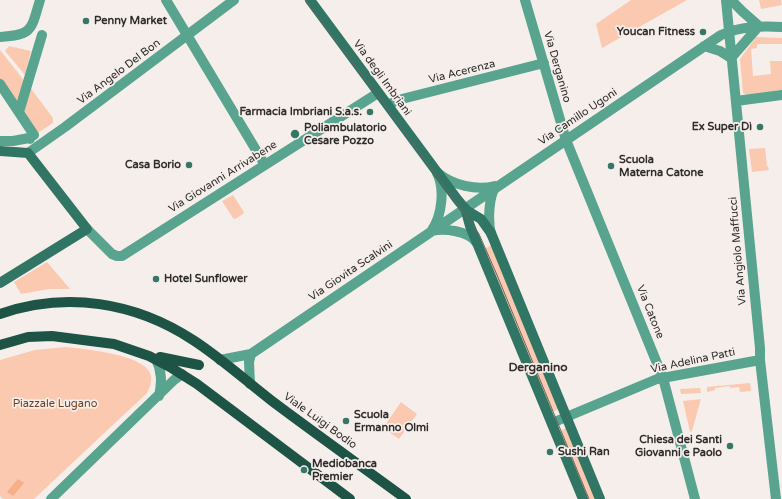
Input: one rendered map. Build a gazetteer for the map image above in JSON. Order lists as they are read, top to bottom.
{
  "streets": {
    "main road": ["Viale Luigi Bodio"],
    "street": [
      "Via Derganino",
      "Via Angelo Del Bon",
      "Via Acerenza",
      "Via degli Imbriani",
      "Via Camillo Ugoni",
      "Via Giovanni Arrivabene",
      "Via Angiolo Maffucci",
      "Via Giovita Scalvini",
      "Via Catone",
      "Via Adelina Patti"
    ]
  },
  "crossings": [
    ["Via Derganino", "Via Acerenza"],
    ["Via Derganino", "Via Camillo Ugoni"],
    ["Via Derganino", "Via Catone"],
    ["Via Acerenza", "Via degli Imbriani"],
    ["Via degli Imbriani", "Via Camillo Ugoni"],
    ["Via degli Imbriani", "Via Giovanni Arrivabene"],
    ["Via degli Imbriani", "Via Giovita Scalvini"],
    ["Via degli Imbriani", "Via Adelina Patti"],
    ["Via Camillo Ugoni", "Via Angiolo Maffucci"],
    ["Via Camillo Ugoni", "Via Giovita Scalvini"],
    ["Via Camillo Ugoni", "Via Catone"],
    ["Via Angiolo Maffucci", "Via Adelina Patti"],
    ["Via Giovita Scalvini", "Viale Luigi Bodio"],
    ["Via Catone", "Via Adelina Patti"]
  ],
  "districts": ["Derganino"],
  "parks": ["Piazzale Lugano"],
  "places": [
    "Penny Market",
    "Youcan Fitness",
    "Farmacia Imbriani S.a.s.",
    "Ex Super Dì",
    "Poliambulatorio Cesare Pozzo",
    "Casa Borio",
    "Scuola Materna Catone",
    "Hotel Sunflower",
    "Scuola Ermanno Olmi",
    "Chiesa dei Santi Giovanni e Paolo",
    "Sushi Ran",
    "Mediobanca Premier"
  ]
}
